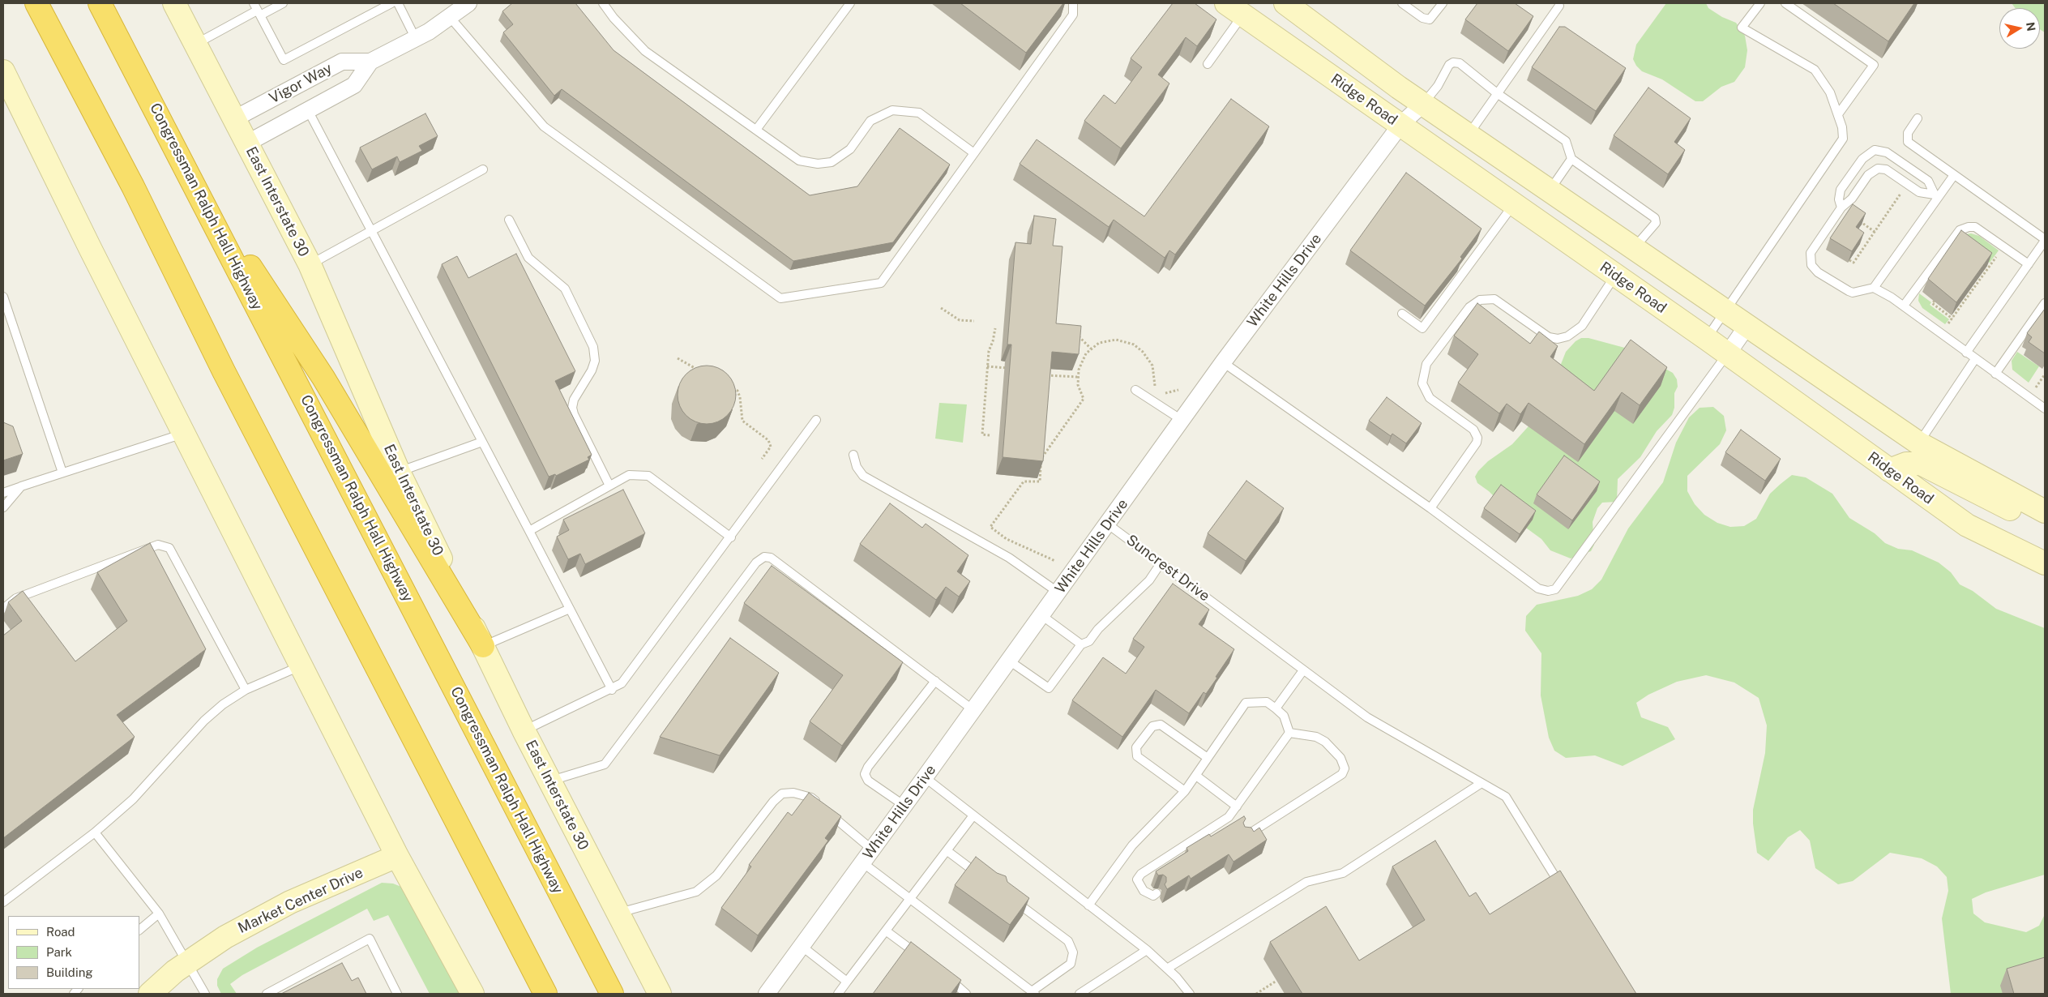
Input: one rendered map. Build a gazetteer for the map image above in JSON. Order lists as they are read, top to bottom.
{
  "streets": {
    "highway": ["Congressman Ralph Hall Highway"],
    "main road": ["Ridge Road", "East Interstate 30", "Market Center Drive"],
    "street": ["Vigor Way", "White Hills Drive"],
    "lane": ["Suncrest Drive"]
  },
  "crossings": [
    ["Vigor Way", "East Interstate 30"],
    ["Ridge Road", "White Hills Drive"],
    ["White Hills Drive", "Suncrest Drive"]
  ],
  "legend": ["Road", "Park", "Building"],
  "north": "right"
}
